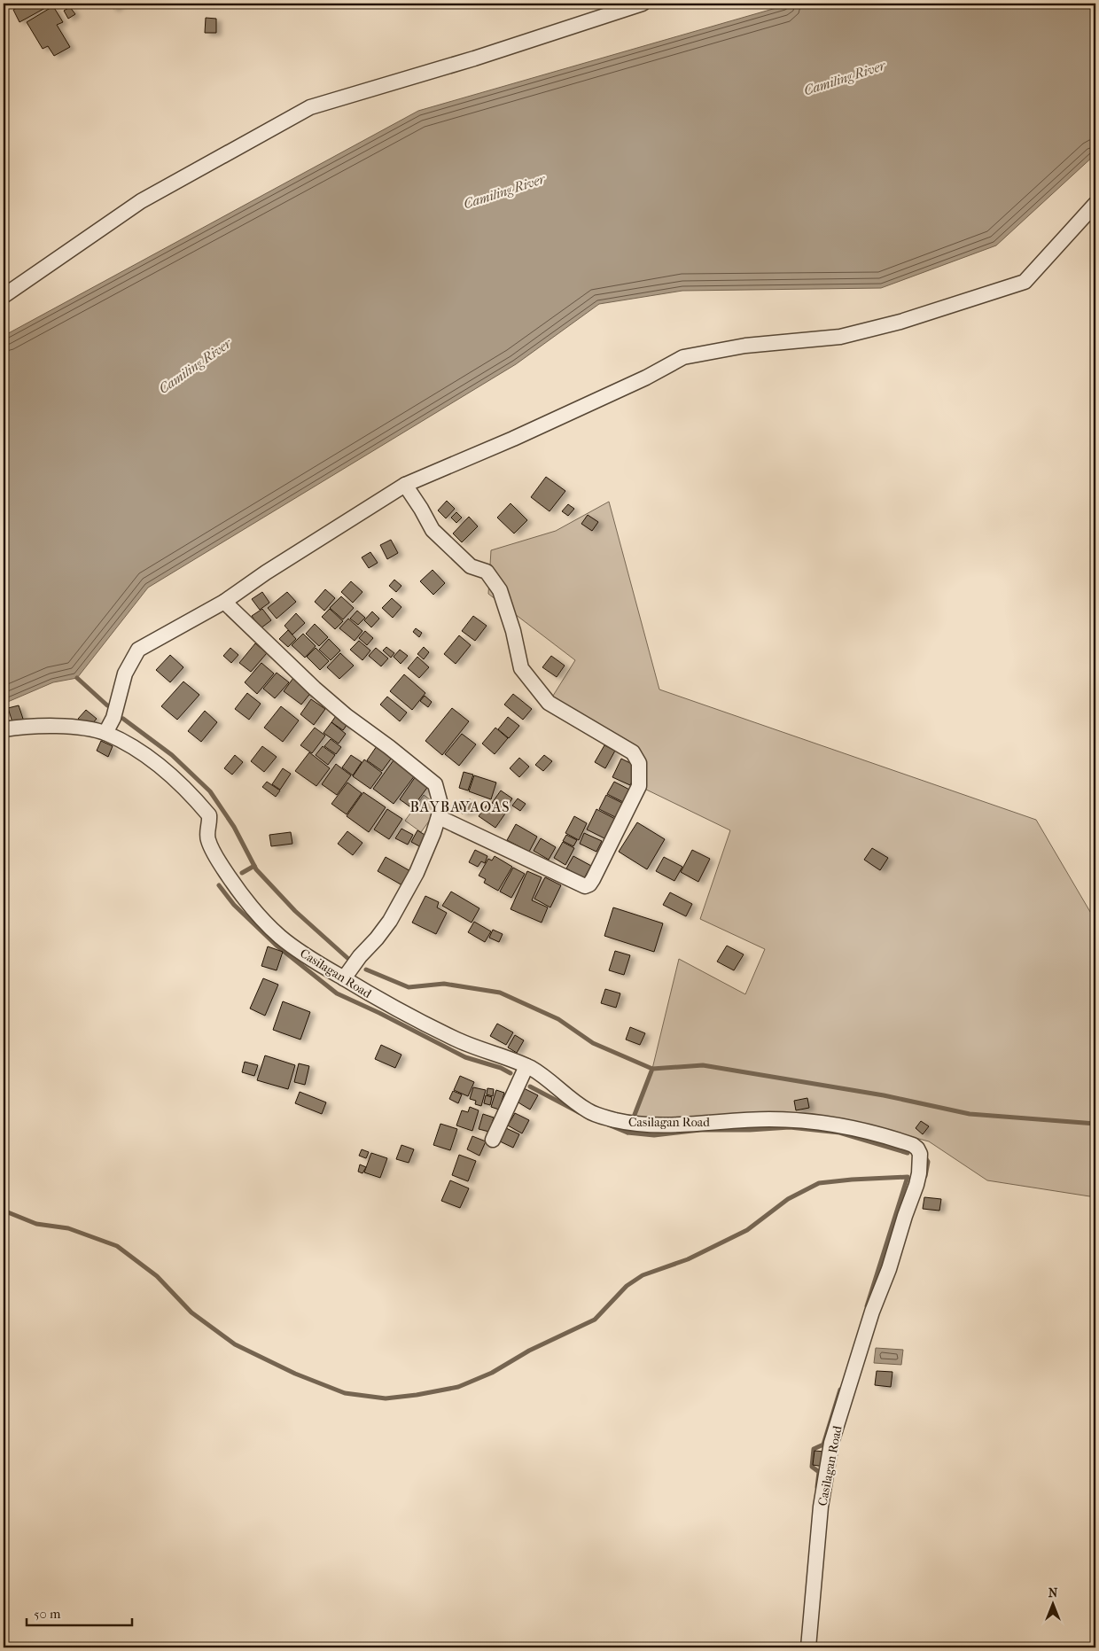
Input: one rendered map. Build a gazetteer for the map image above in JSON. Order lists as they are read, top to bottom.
{
  "streets": {
    "street": ["Casilagan Road"]
  },
  "districts": ["BAYBAYAOAS"],
  "water": ["Camiling River"],
  "scale_bar": "50 m",
  "north": "top"
}
